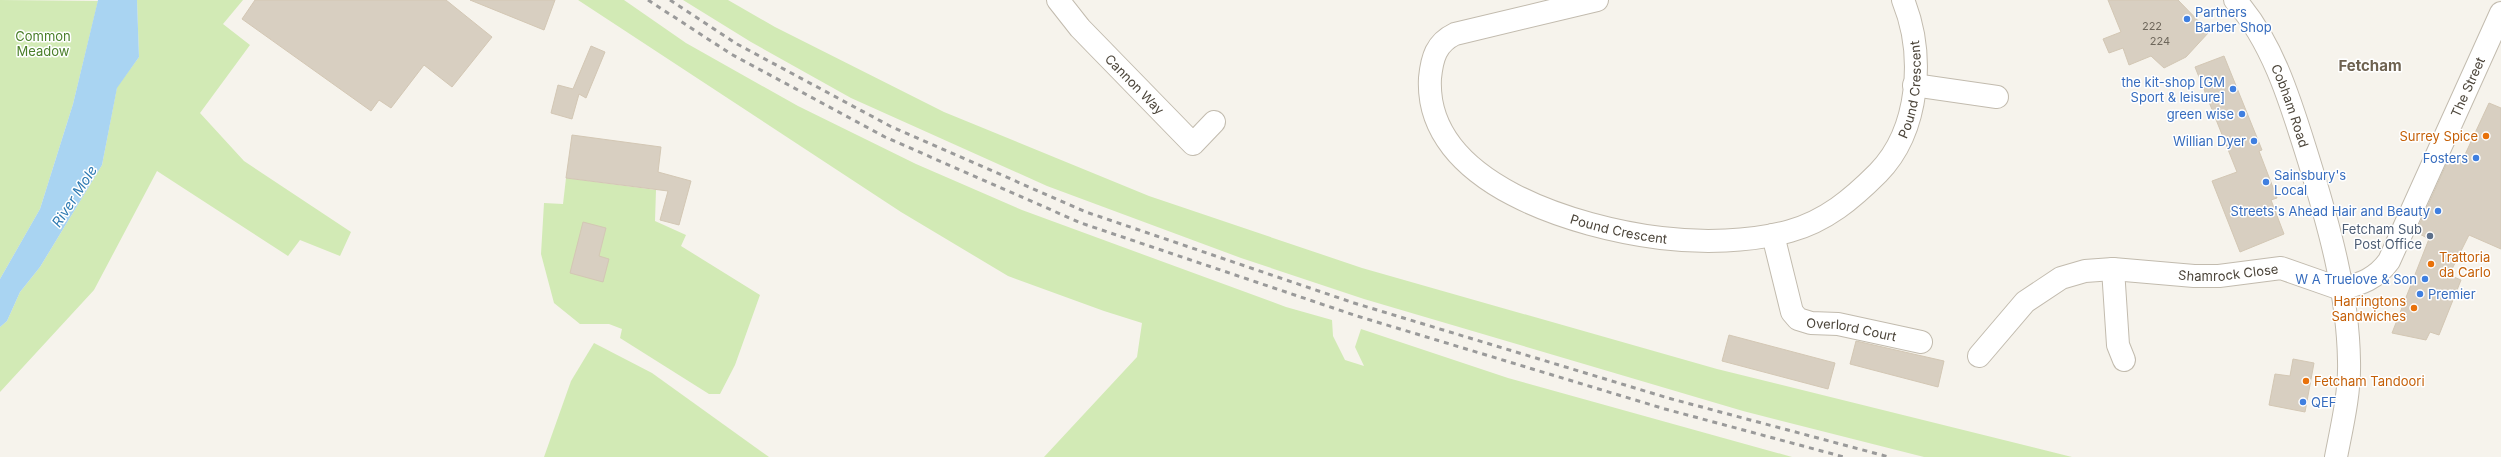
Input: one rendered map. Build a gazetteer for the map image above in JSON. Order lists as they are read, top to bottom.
{
  "streets": {
    "street": [
      "Cannon Way",
      "The Street",
      "Pound Crescent",
      "Cobham Road",
      "Shamrock Close",
      "Overlord Court"
    ]
  },
  "crossings": [
    ["The Street", "Cobham Road"],
    ["The Street", "Shamrock Close"],
    ["Pound Crescent", "Overlord Court"],
    ["Cobham Road", "Shamrock Close"]
  ],
  "districts": ["Fetcham"],
  "water": ["River Mole"],
  "parks": ["Common Meadow"],
  "places": [
    "Partners Barber Shop",
    "the kit-shop [GM Sport & leisure]",
    "green wise",
    "Surrey Spice",
    "Willian Dyer",
    "Fosters",
    "Sainsbury's Local",
    "Streets's Ahead Hair and Beauty",
    "Fetcham Sub Post Office",
    "Trattoria da Carlo",
    "W A Truelove & Son",
    "Premier",
    "Harringtons Sandwiches",
    "Fetcham Tandoori",
    "QEF"
  ],
  "house_numbers": ["222", "224"]
}
